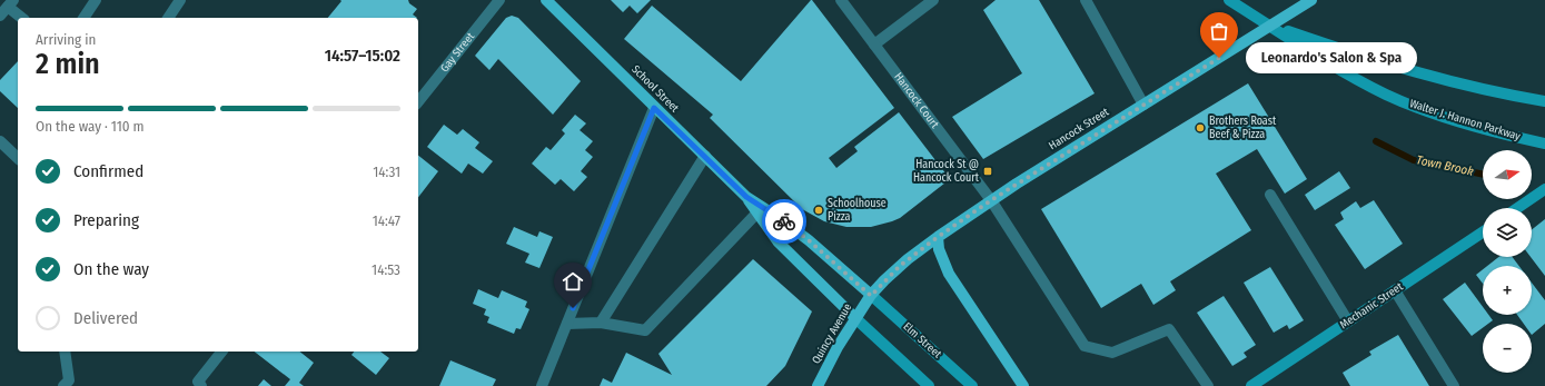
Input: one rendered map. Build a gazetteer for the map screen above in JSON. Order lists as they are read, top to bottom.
{
  "streets": {
    "main road": ["School Street", "Hancock Street", "Quincy Avenue"],
    "street": [
      "Gay Street",
      "Hancock Court",
      "Walter J. Hannon Parkway",
      "Mechanic Street",
      "Elm Street"
    ]
  },
  "crossings": [
    ["School Street", "Hancock Street"],
    ["School Street", "Quincy Avenue"],
    ["School Street", "Elm Street"],
    ["Hancock Court", "Hancock Street"],
    ["Walter J. Hannon Parkway", "Hancock Street"],
    ["Hancock Street", "Quincy Avenue"],
    ["Hancock Street", "Elm Street"],
    ["Quincy Avenue", "Elm Street"]
  ],
  "water": ["Town Brook"],
  "places": {
    "other": ["Leonardo's Salon & Spa", "Brothers Roast Beef & Pizza", "Schoolhouse Pizza"],
    "transit": ["Hancock St @ Hancock Court"]
  },
  "north": "right",
  "page": {
    "heading": ["2 min", "Arriving in", "14:57–15:02"],
    "bubble": "Leonardo's Salon & Spa",
    "bar": "On the way · 110 m",
    "list": [
      ["Confirmed", "14:31"],
      ["Preparing", "14:47"],
      ["On the way", "14:53"],
      "Delivered"
    ],
    "map_buttons": ["+", "−"]
  }
}
